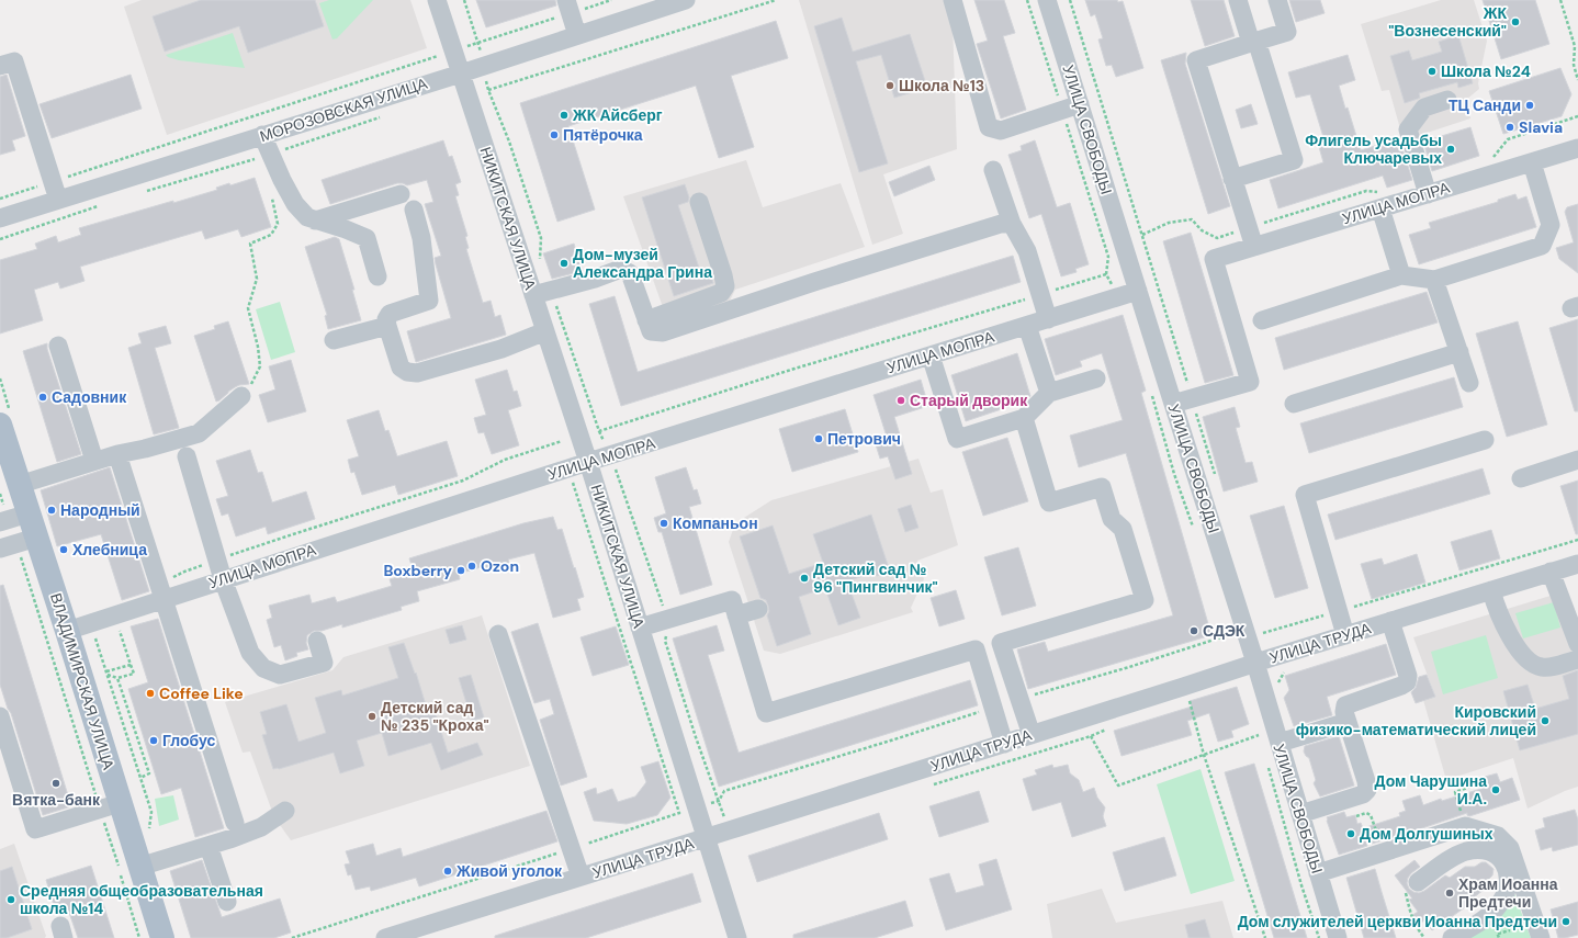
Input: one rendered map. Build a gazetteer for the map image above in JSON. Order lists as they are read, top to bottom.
{
  "streets": {
    "main road": ["ВЛАДИМИРСКАЯ УЛИЦА"],
    "street": [
      "МОРОЗОВСКАЯ УЛИЦА",
      "УЛИЦА СВОБОДЫ",
      "УЛИЦА МОПРА",
      "НИКИТСКАЯ УЛИЦА",
      "УЛИЦА ТРУДА"
    ]
  },
  "crossings": [
    ["МОРОЗОВСКАЯ УЛИЦА", "НИКИТСКАЯ УЛИЦА"],
    ["УЛИЦА СВОБОДЫ", "УЛИЦА МОПРА"],
    ["УЛИЦА СВОБОДЫ", "УЛИЦА ТРУДА"],
    ["УЛИЦА МОПРА", "НИКИТСКАЯ УЛИЦА"],
    ["УЛИЦА МОПРА", "ВЛАДИМИРСКАЯ УЛИЦА"],
    ["НИКИТСКАЯ УЛИЦА", "УЛИЦА ТРУДА"]
  ],
  "places": [
    "ЖК \"Вознесенский\"",
    "Школа №24",
    "Школа №13",
    "ТЦ Санди",
    "ЖК Айсберг",
    "Slavia",
    "Пятёрочка",
    "Флигель усадьбы Ключаревых",
    "Дом-музей Александра Грина",
    "Садовник",
    "Старый дворик",
    "Петрович",
    "Народный",
    "Компаньон",
    "Хлебница",
    "Ozon",
    "Boxberry",
    "Детский сад № 96 \"Пингвинчик\"",
    "СДЭК",
    "Coffee Like",
    "Детский сад № 235 \"Кроха\"",
    "Кировский физико-математический лицей",
    "Глобус",
    "Вятка-банк",
    "Дом Чарушина И.А.",
    "Дом Долгушиных",
    "Живой уголок",
    "Храм Иоанна Предтечи",
    "Средняя общеобразовательная школа №14",
    "Дом служителей церкви Иоанна Предтечи"
  ]
}
